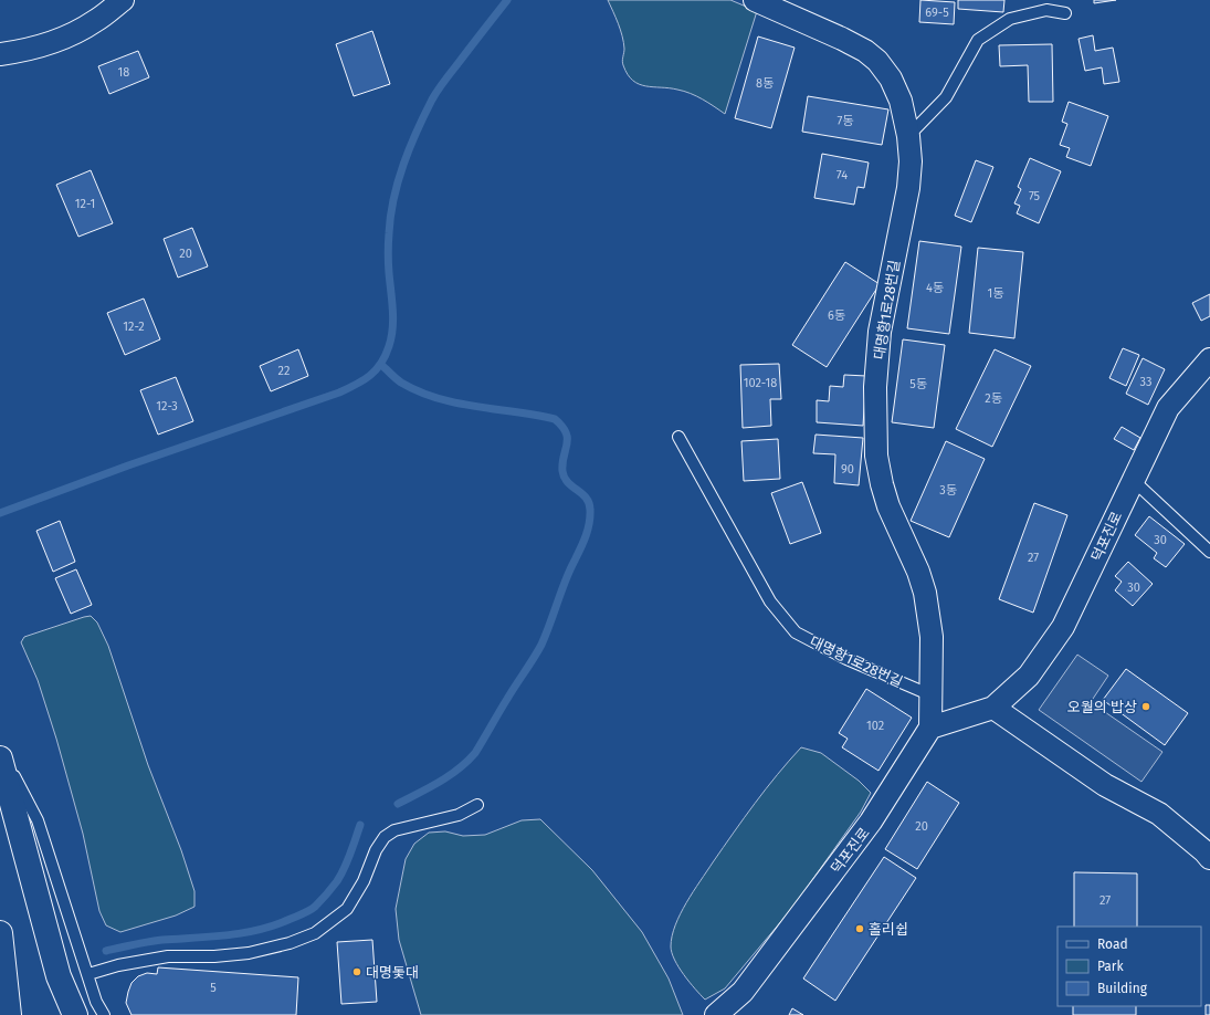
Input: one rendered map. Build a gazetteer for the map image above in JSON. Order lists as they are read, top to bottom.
{
  "streets": {
    "street": ["대명항1로28번길", "덕포진로"]
  },
  "crossings": [
    ["대명항1로28번길", "덕포진로"]
  ],
  "places": ["오월의 밥상", "홀리쉽", "대명돛대"],
  "house_numbers": [
    "69-5",
    "18",
    "8동",
    "7동",
    "74",
    "75",
    "12-1",
    "20",
    "4동",
    "1동",
    "6동",
    "12-2",
    "22",
    "33",
    "102-18",
    "5동",
    "2동",
    "12-3",
    "90",
    "3동",
    "30",
    "27",
    "30",
    "102",
    "20",
    "27",
    "5"
  ],
  "legend": ["Road", "Park", "Building"]
}
